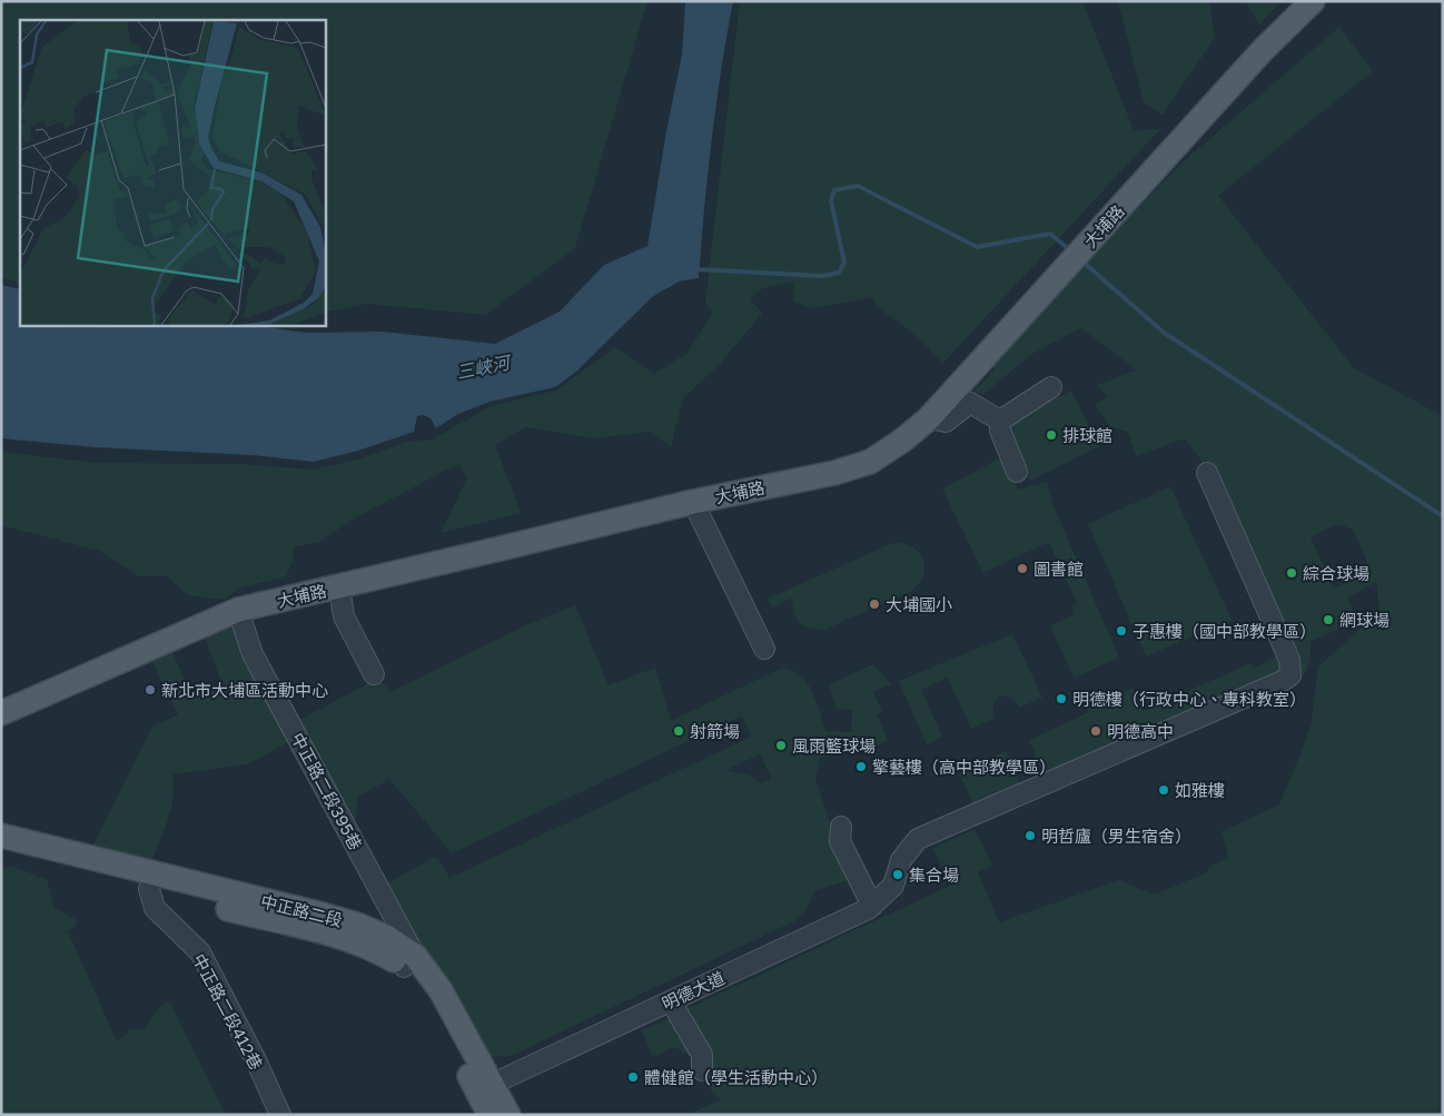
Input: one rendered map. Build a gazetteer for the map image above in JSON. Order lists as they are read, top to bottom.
{
  "streets": {
    "main road": ["大埔路", "中正路二段"],
    "street": ["中正路二段395巷", "明德大道", "中正路二段412巷"]
  },
  "crossings": [
    ["大埔路", "中正路二段395巷"],
    ["中正路二段395巷", "中正路二段"],
    ["中正路二段", "明德大道"],
    ["中正路二段", "中正路二段412巷"]
  ],
  "water": ["三峽河"],
  "places": [
    "排球館",
    "圖書館",
    "綜合球場",
    "大埔國小",
    "網球場",
    "子惠樓（國中部教學區）",
    "新北市大埔區活動中心",
    "明德樓（行政中心、專科教室）",
    "射箭場",
    "明德高中",
    "風雨籃球場",
    "擎藝樓（高中部教學區）",
    "如雅樓",
    "明哲廬（男生宿舍）",
    "集合場",
    "體健館（學生活動中心）"
  ]
}
